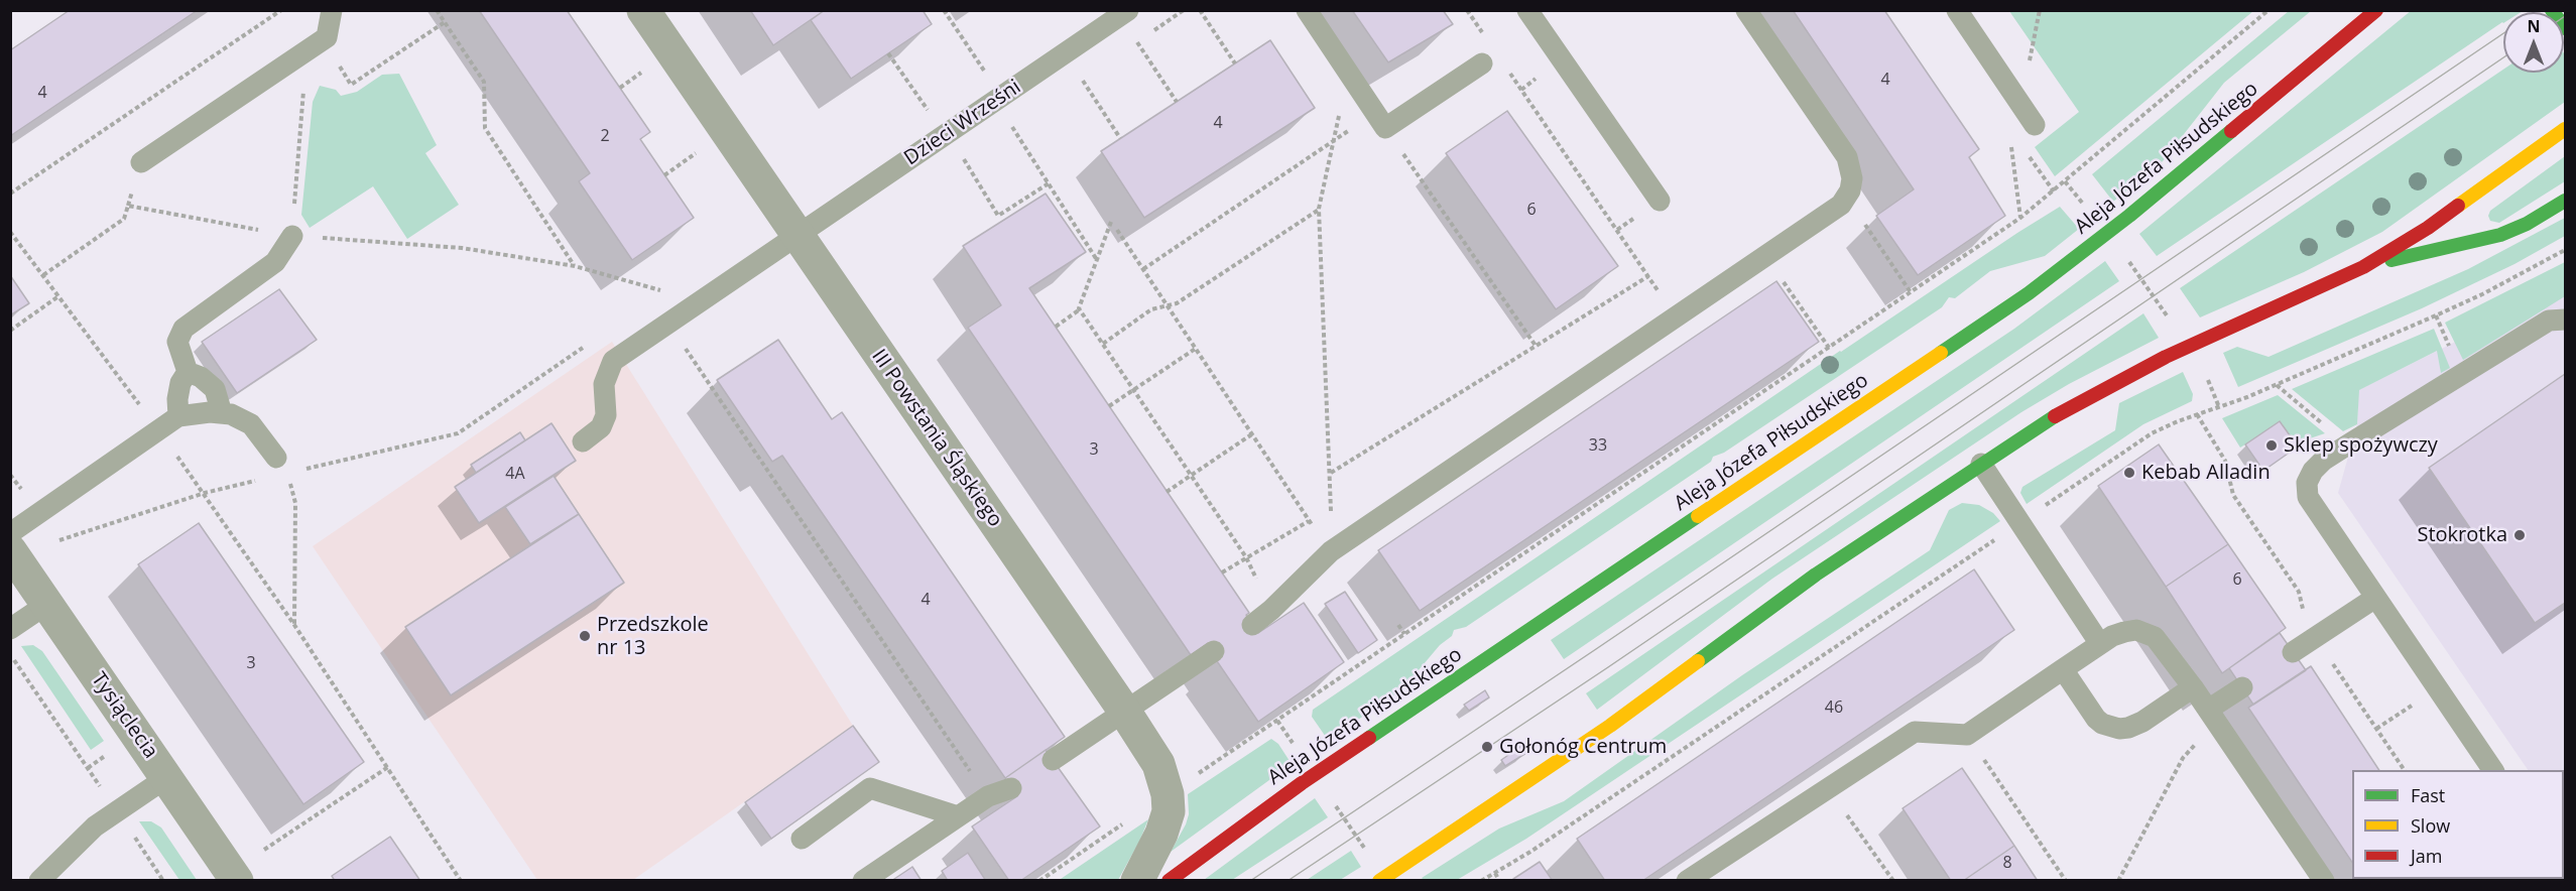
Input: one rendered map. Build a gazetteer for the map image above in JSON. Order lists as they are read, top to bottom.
{
  "streets": {
    "street": ["Aleja Józefa Piłsudskiego", "III Powstania Śląskiego", "Tysiąclecia"],
    "lane": ["Dzieci Wrześni"]
  },
  "crossings": [
    ["Dzieci Wrześni", "III Powstania Śląskiego"]
  ],
  "places": [
    "Sklep spożywczy",
    "Kebab Alladin",
    "Stokrotka",
    "Przedszkole nr 13",
    "Gołonóg Centrum"
  ],
  "house_numbers": [
    "4",
    "4",
    "4",
    "2",
    "6",
    "33",
    "3",
    "4A",
    "6",
    "4",
    "3",
    "46",
    "8"
  ],
  "legend": ["Fast", "Slow", "Jam"],
  "north": "top"
}
